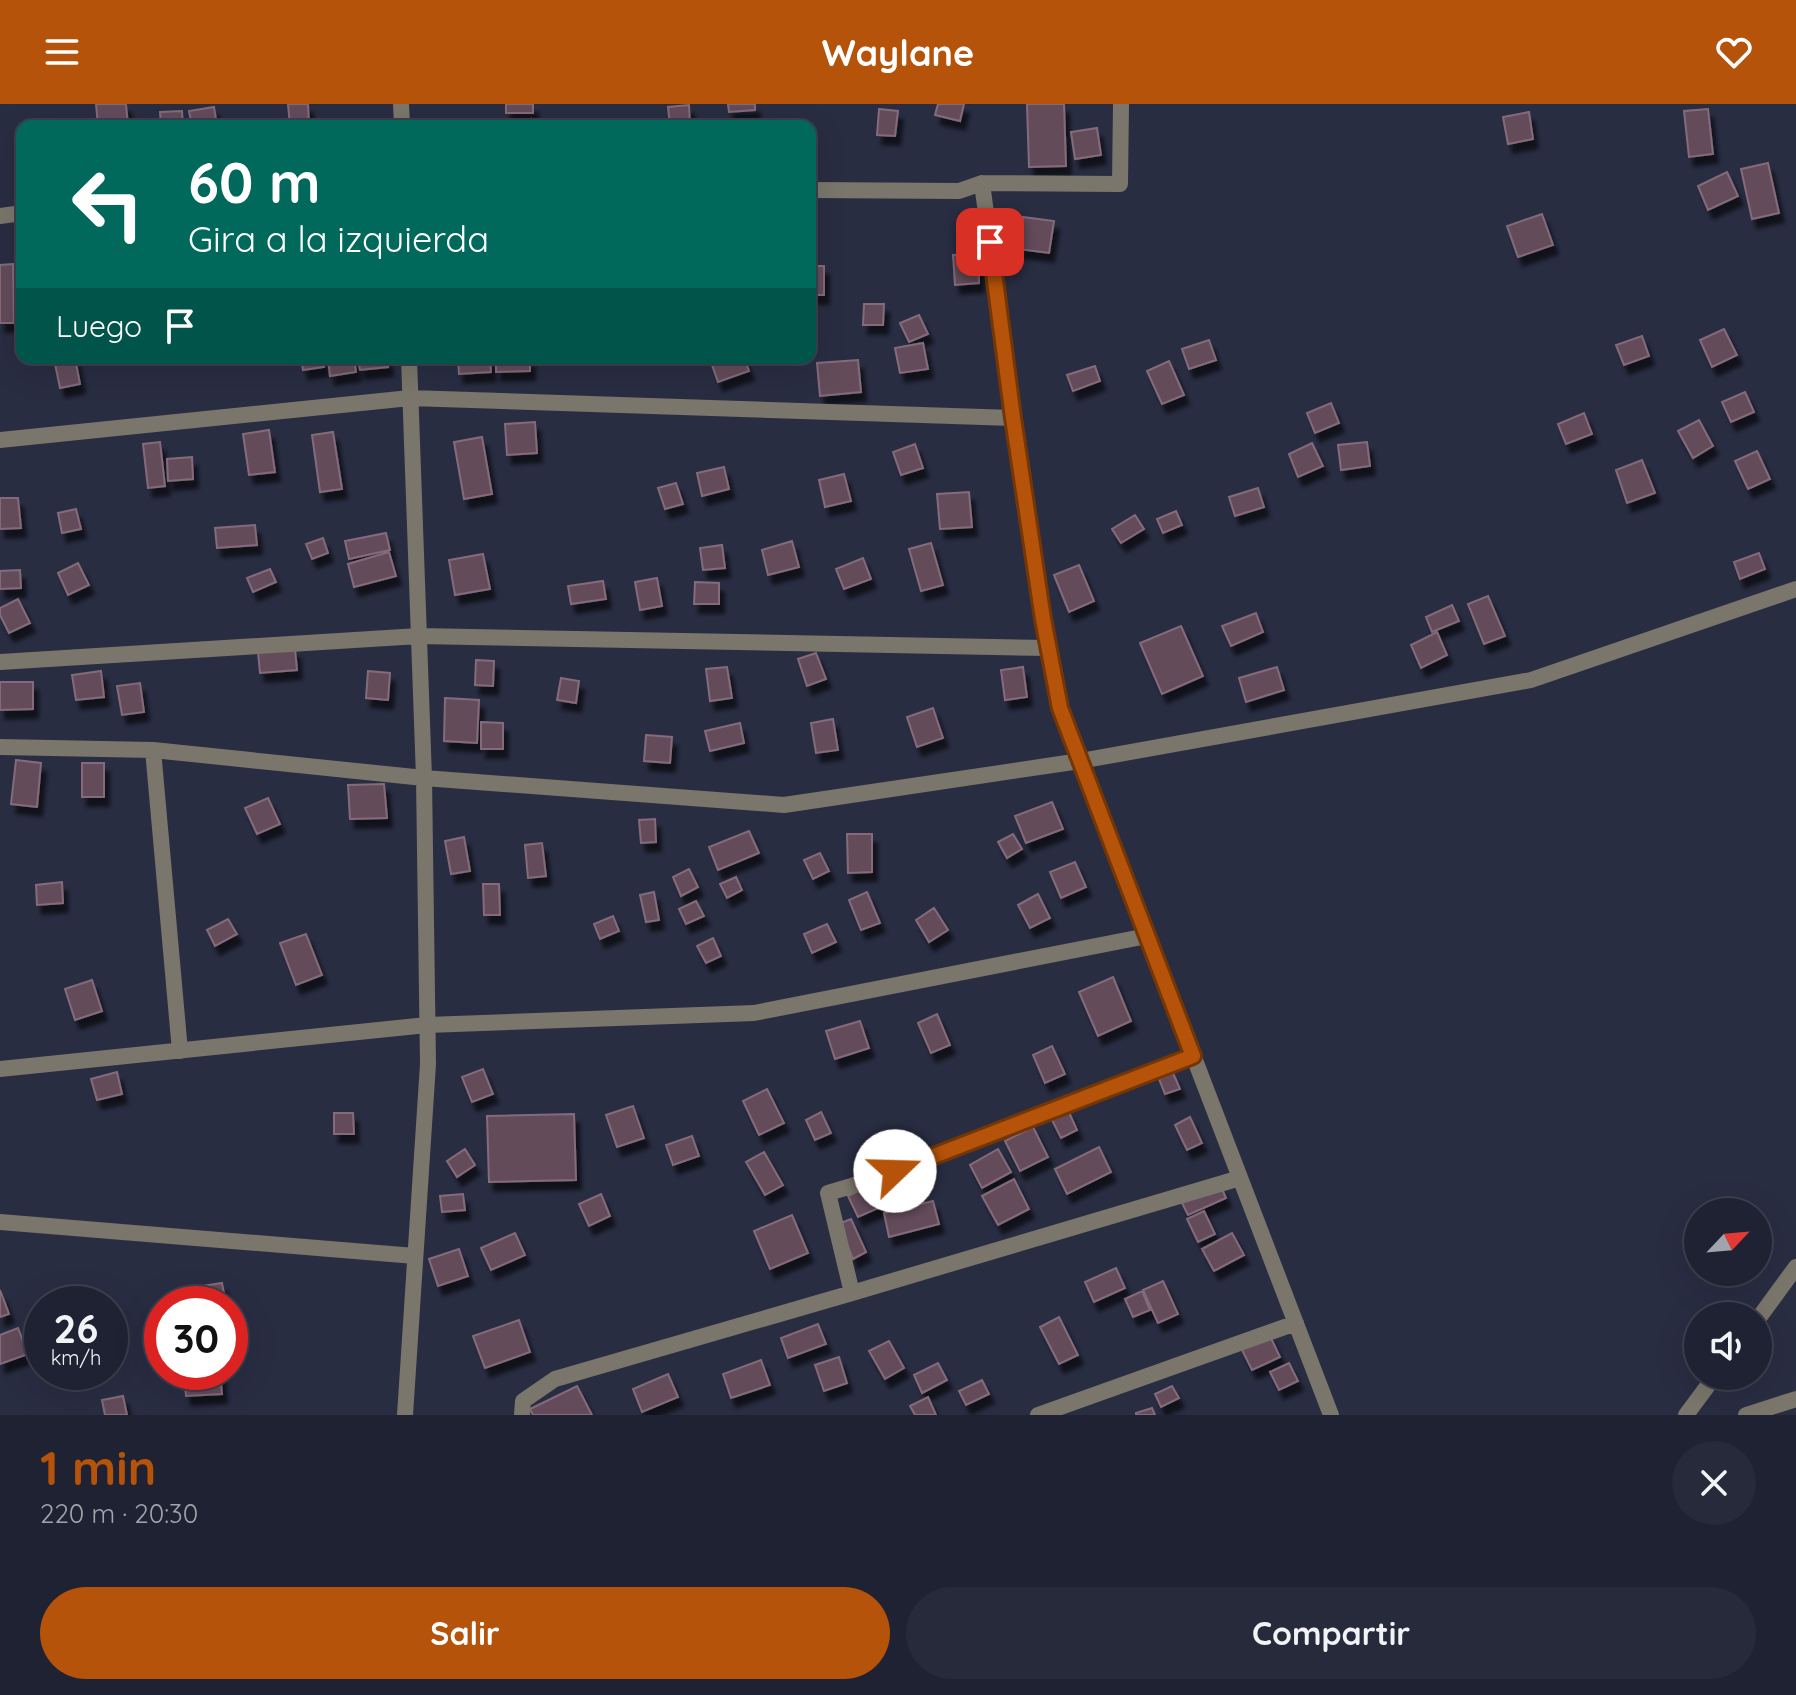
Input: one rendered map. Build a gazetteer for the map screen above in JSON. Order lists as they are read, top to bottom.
{
  "north": "top right",
  "page": {
    "header": "Waylane",
    "turn": ["60 m", "Gira a la izquierda"],
    "then": "Luego",
    "speed": "26 km/h",
    "limit": "30",
    "heading": ["1 min", "220 m · 20:30"],
    "buttons": ["Salir", "Compartir"]
  }
}
